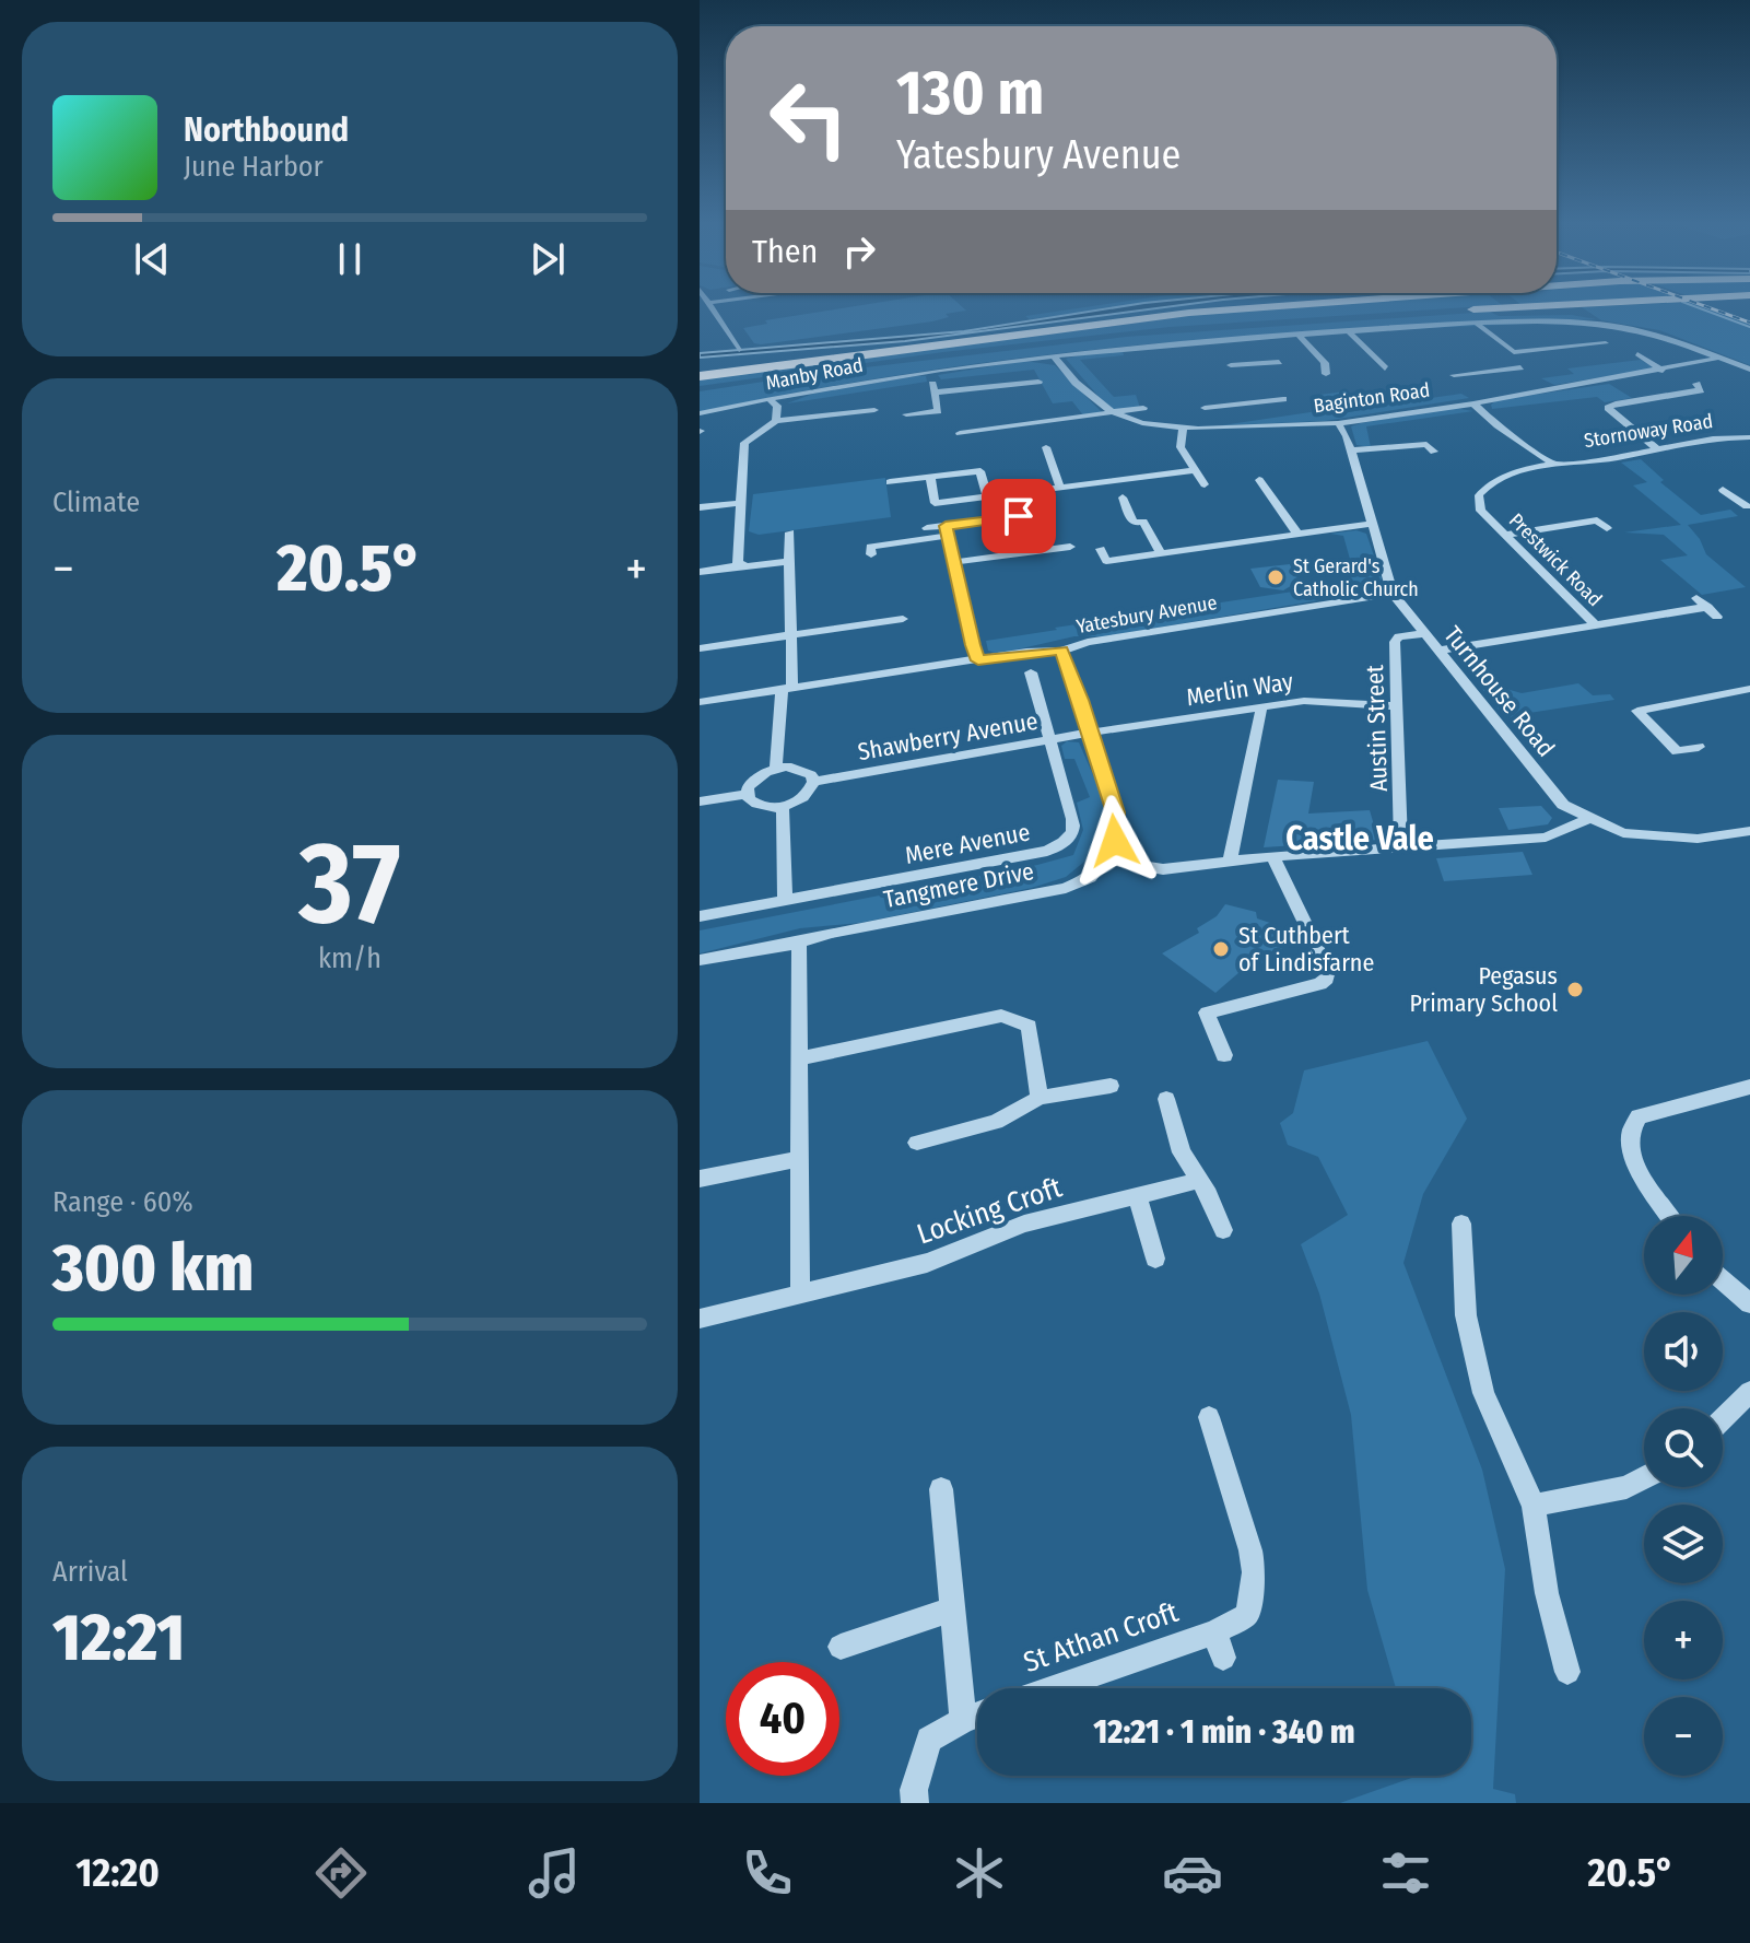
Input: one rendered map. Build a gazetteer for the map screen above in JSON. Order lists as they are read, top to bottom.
{
  "streets": {
    "street": [
      "Manby Road",
      "Baginton Road",
      "Stornoway Road",
      "Prestwick Road",
      "Yatesbury Avenue",
      "Merlin Way",
      "Turnhouse Road",
      "Austin Street",
      "Shawberry Avenue",
      "Mere Avenue",
      "Tangmere Drive",
      "Locking Croft",
      "St Athan Croft"
    ]
  },
  "crossings": [
    ["Manby Road", "Baginton Road"],
    ["Baginton Road", "Turnhouse Road"],
    ["Stornoway Road", "Prestwick Road"],
    ["Yatesbury Avenue", "Turnhouse Road"],
    ["Merlin Way", "Austin Street"],
    ["Merlin Way", "Shawberry Avenue"],
    ["Turnhouse Road", "Austin Street"],
    ["Shawberry Avenue", "Mere Avenue"]
  ],
  "districts": ["Castle Vale"],
  "places": ["St Gerard's Catholic Church", "St Cuthbert of Lindisfarne", "Pegasus Primary School"],
  "north": "top",
  "page": {
    "turn": ["130 m", "Yatesbury Avenue"],
    "song": ["Northbound", "June Harbor"],
    "then": "Then",
    "tile": [
      "Climate",
      ["37", "km/h"],
      ["Range · 60%", "300 km"],
      ["Arrival", "12:21"]
    ],
    "heat": ["−", "20.5°", "+"],
    "map_buttons": ["+", "−"],
    "limit": "40",
    "trip": "12:21 · 1 min · 340 m",
    "tabs": ["12:20", "20.5°"]
  }
}
